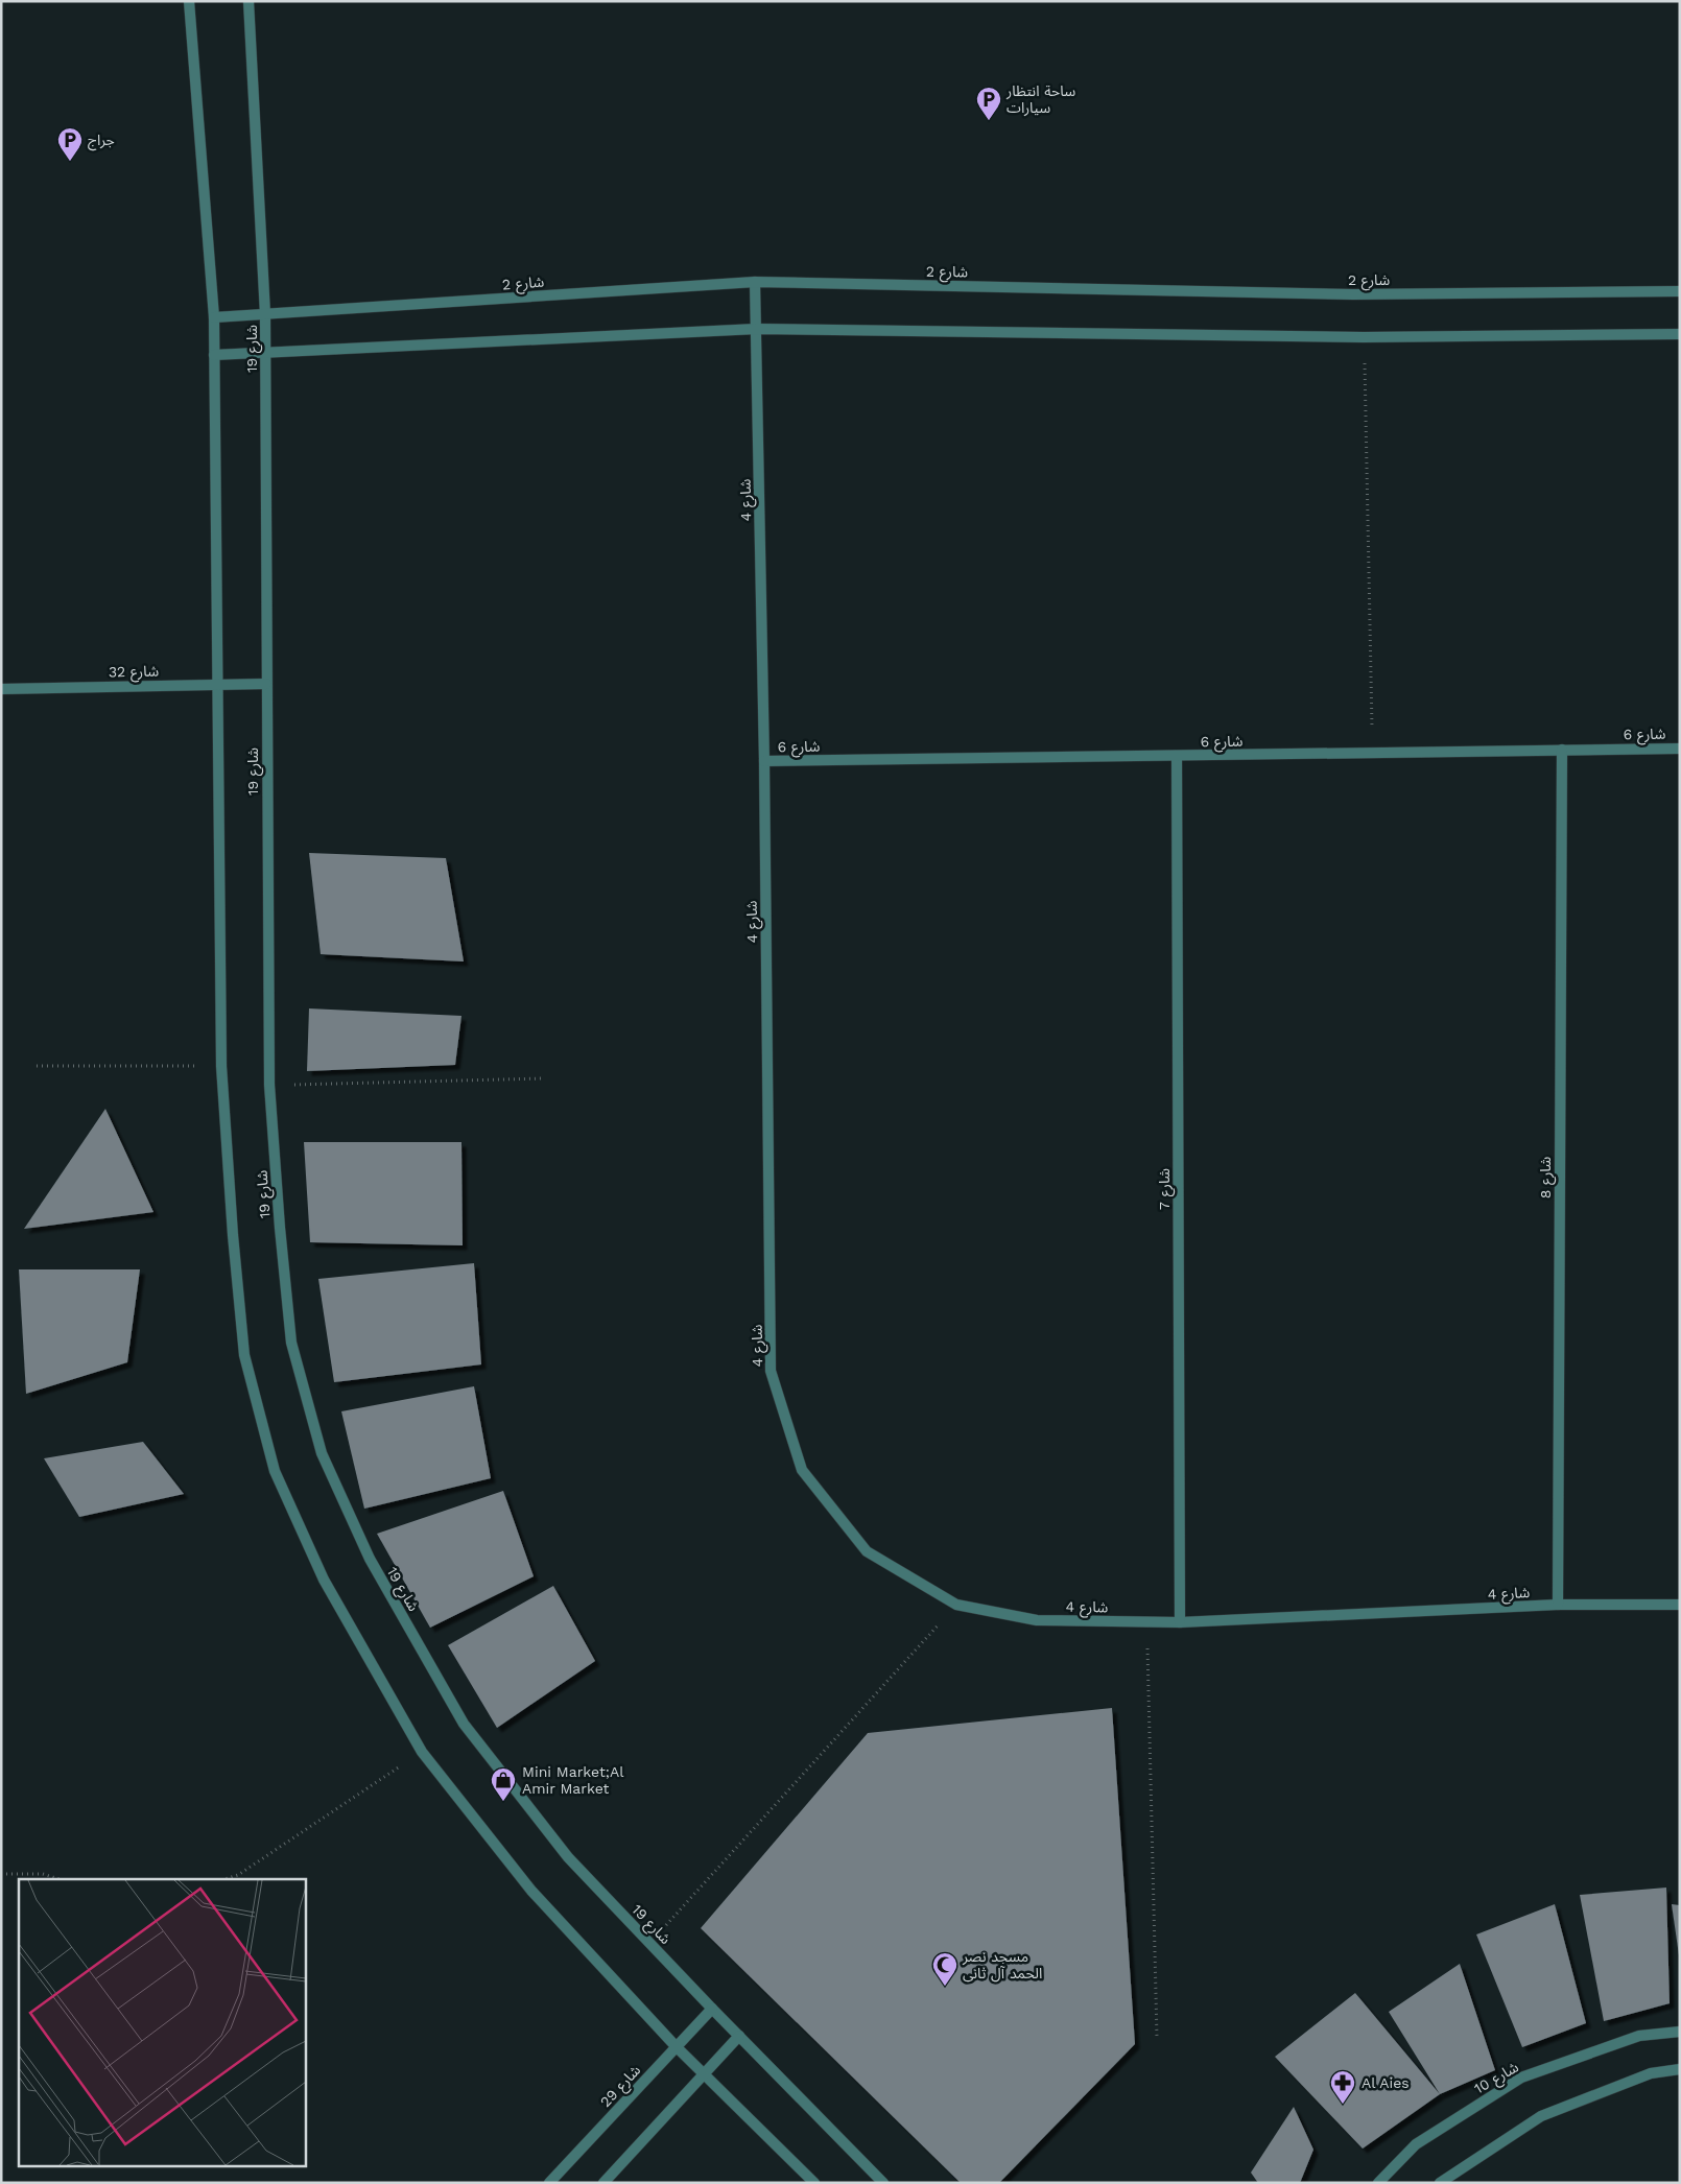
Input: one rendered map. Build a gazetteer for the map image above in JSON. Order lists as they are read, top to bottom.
{
  "streets": {
    "street": [
      "شارع 2",
      "شارع 19",
      "شارع 4",
      "شارع 32",
      "شارع 6",
      "شارع 8",
      "شارع 7",
      "شارع 10",
      "شارع 29"
    ]
  },
  "crossings": [
    ["شارع 2", "شارع 19"],
    ["شارع 2", "شارع 4"],
    ["شارع 19", "شارع 32"],
    ["شارع 19", "شارع 29"],
    ["شارع 4", "شارع 6"],
    ["شارع 4", "شارع 8"],
    ["شارع 4", "شارع 7"],
    ["شارع 6", "شارع 8"],
    ["شارع 6", "شارع 7"]
  ],
  "places": {
    "parking": ["ساحة انتظار سيارات", "جراج"],
    "shop": ["Mini Market;Al Amir Market"],
    "mosque": ["مسجد نصر الحمد آل ثانى"],
    "pharmacy": ["Al Aies"]
  }
}
